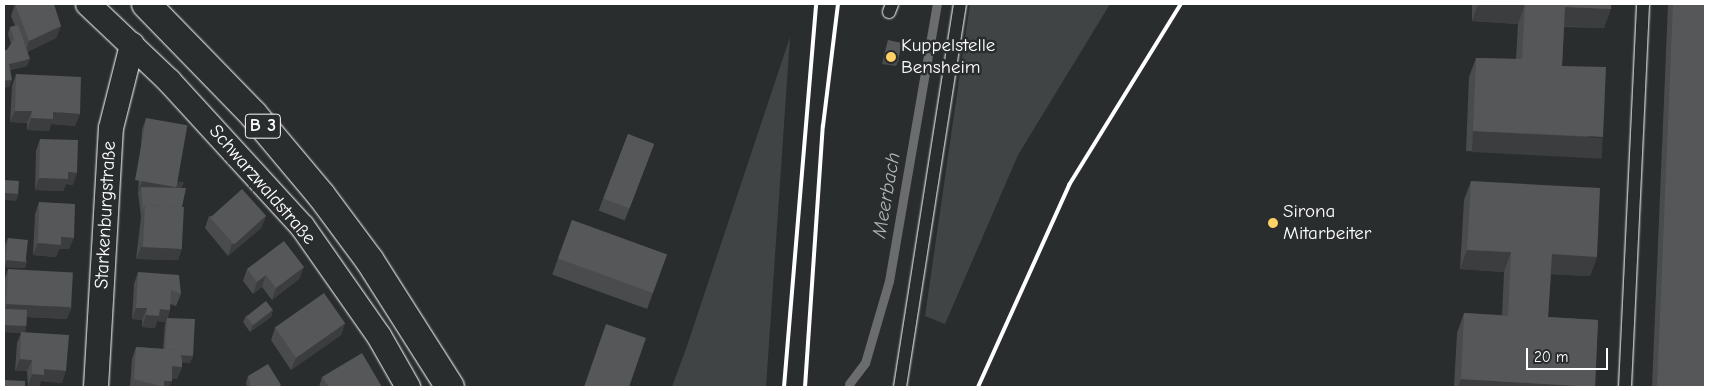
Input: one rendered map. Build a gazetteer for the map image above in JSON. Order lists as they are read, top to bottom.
{
  "streets": {
    "main road": ["B 3", "Schwarzwaldstraße"],
    "street": ["Starkenburgstraße"]
  },
  "crossings": [
    ["Schwarzwaldstraße", "Starkenburgstraße"]
  ],
  "water": ["Meerbach"],
  "places": ["Kuppelstelle Bensheim", "Sirona Mitarbeiter"],
  "scale_bar": "20 m"
}
